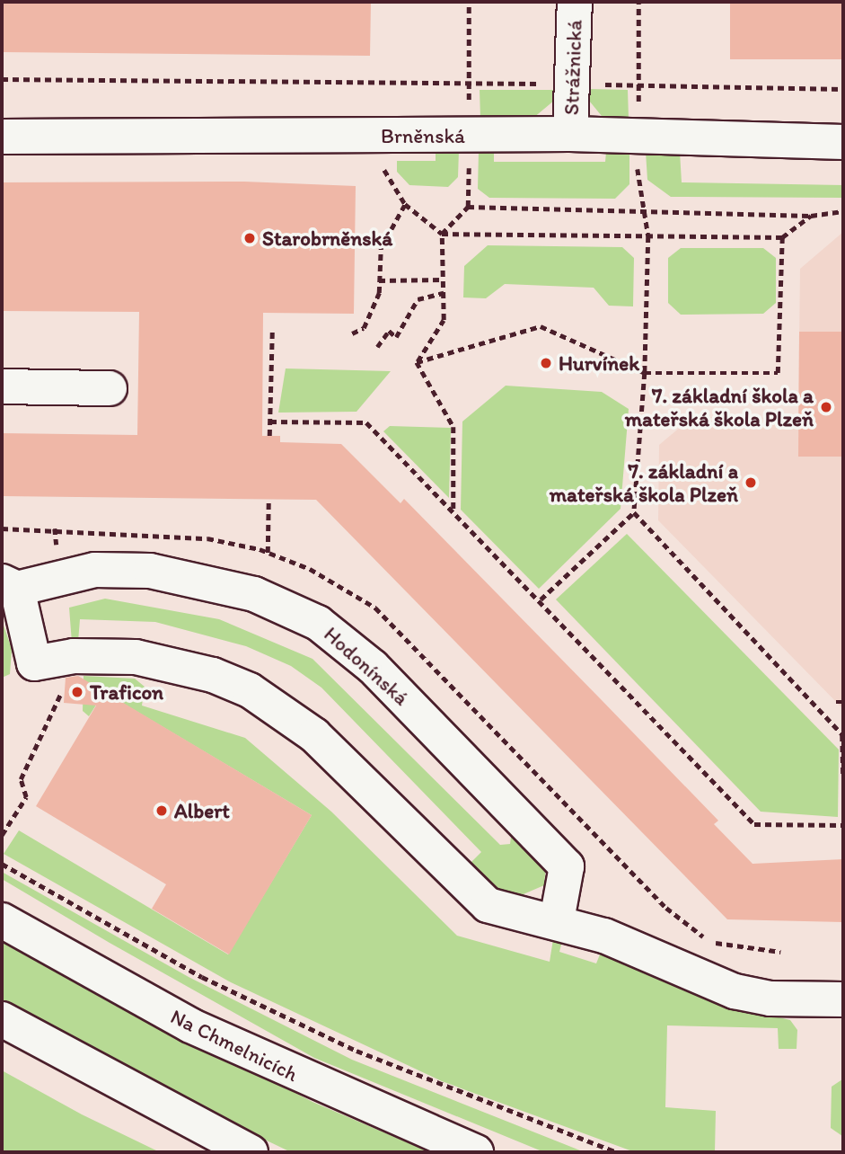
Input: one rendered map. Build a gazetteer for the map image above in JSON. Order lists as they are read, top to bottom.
{
  "streets": {
    "street": [
      "Strážnická",
      "Brněnská",
      "Hodonínská",
      "Na Chmelnicích"
    ]
  },
  "crossings": [
    ["Strážnická", "Brněnská"]
  ],
  "places": [
    "Starobrněnská",
    "Hurvínek",
    "7. základní škola a mateřská škola Plzeň",
    "7. základní a mateřská škola Plzeň",
    "Traficon",
    "Albert"
  ]
}
